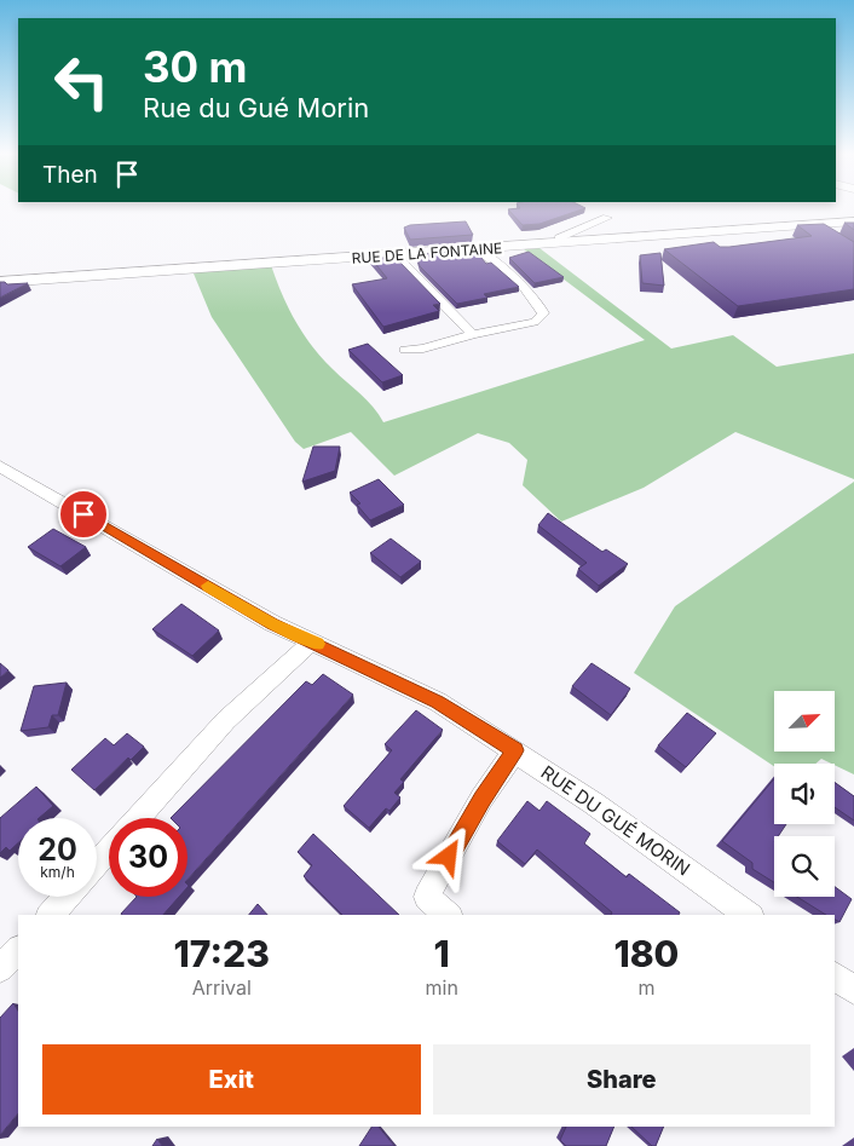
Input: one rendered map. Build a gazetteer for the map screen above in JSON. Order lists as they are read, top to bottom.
{
  "streets": {
    "street": ["RUE DE LA FONTAINE", "RUE DU GUÉ MORIN"]
  },
  "north": "top right",
  "page": {
    "turn": ["30 m", "Rue du Gué Morin"],
    "then": "Then",
    "speed": "20 km/h",
    "limit": "30",
    "eta": [
      "17:23",
      "Arrival",
      "1",
      "min",
      "180",
      "m"
    ],
    "buttons": ["Exit", "Share"]
  }
}
